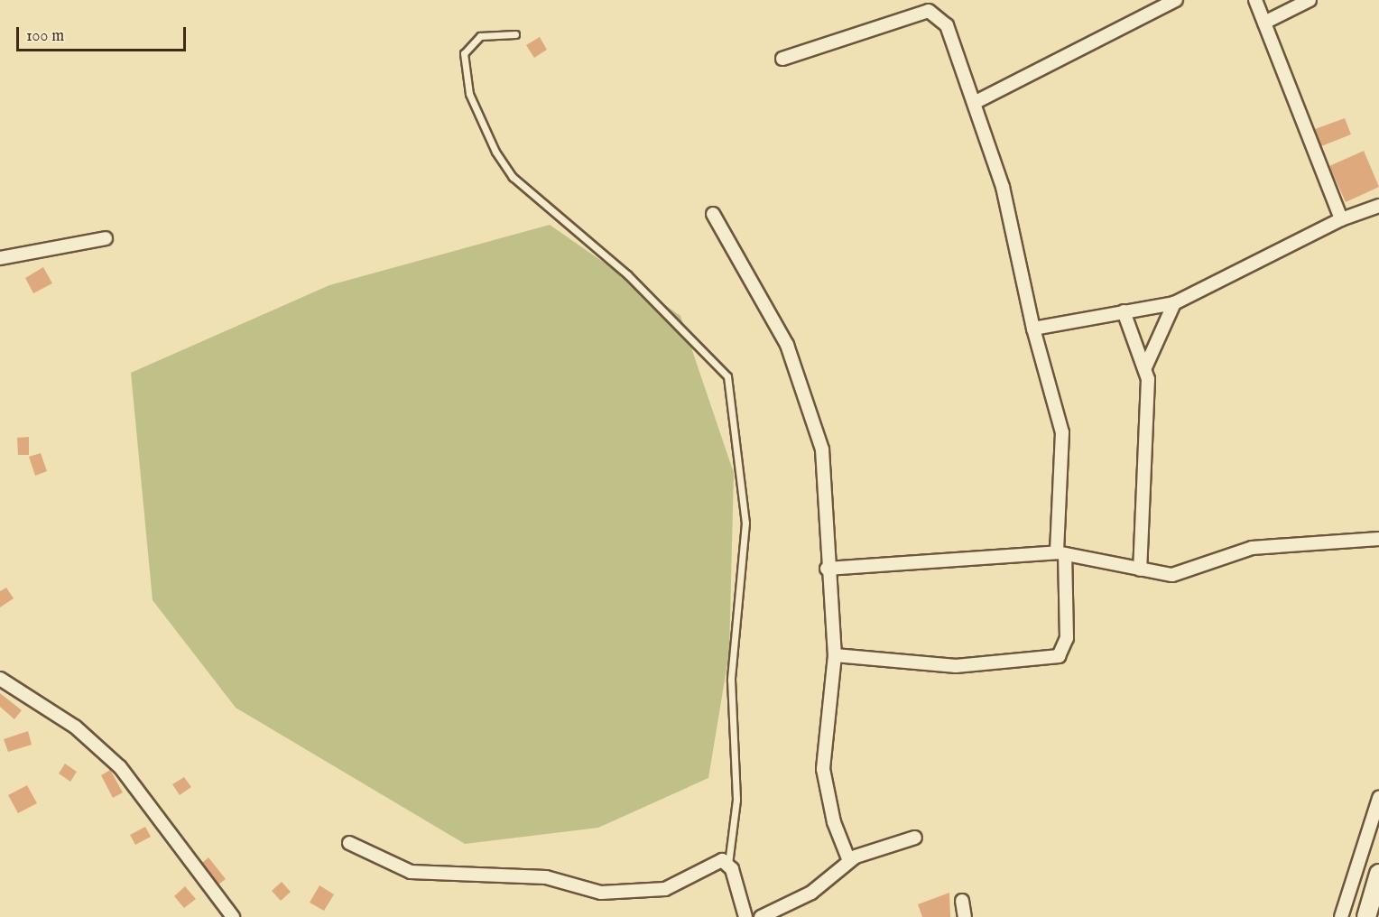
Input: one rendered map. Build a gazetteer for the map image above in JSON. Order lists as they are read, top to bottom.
{
  "scale_bar": "100 m"
}
